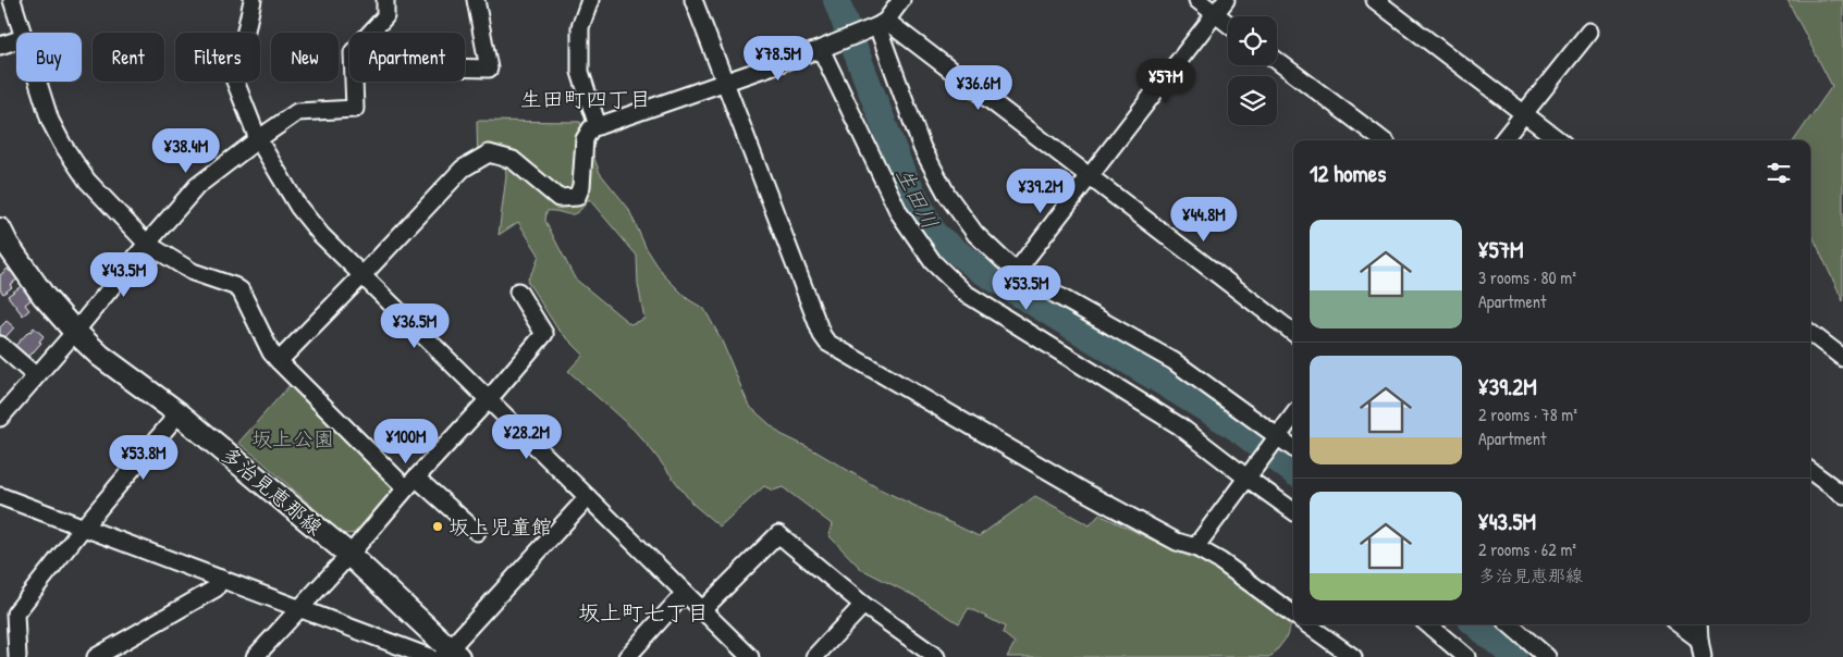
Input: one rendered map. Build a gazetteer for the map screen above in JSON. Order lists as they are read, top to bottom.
{
  "streets": {
    "main road": ["多治見恵那線"]
  },
  "districts": ["生田町四丁目", "坂上町七丁目"],
  "water": ["生田川"],
  "parks": ["坂上公園"],
  "places": ["坂上児童館"],
  "page": {
    "chip": [
      "Buy",
      "Rent",
      "Filters",
      "New",
      "Apartment"
    ],
    "price": [
      "¥78.5M",
      "¥57M",
      "¥36.6M",
      "¥38.4M",
      "¥39.2M",
      "¥44.8M",
      "¥43.5M",
      "¥53.5M",
      "¥36.5M",
      "¥28.2M",
      "¥100M",
      "¥53.8M"
    ],
    "heading": "12 homes",
    "list": [
      {
        "name": "¥57M",
        "note": "3 rooms · 80 m² · Apartment"
      },
      {
        "name": "¥39.2M",
        "note": "2 rooms · 78 m² · Apartment"
      },
      {
        "name": "¥43.5M",
        "note": "2 rooms · 62 m² · 多治見恵那線"
      }
    ]
  }
}
